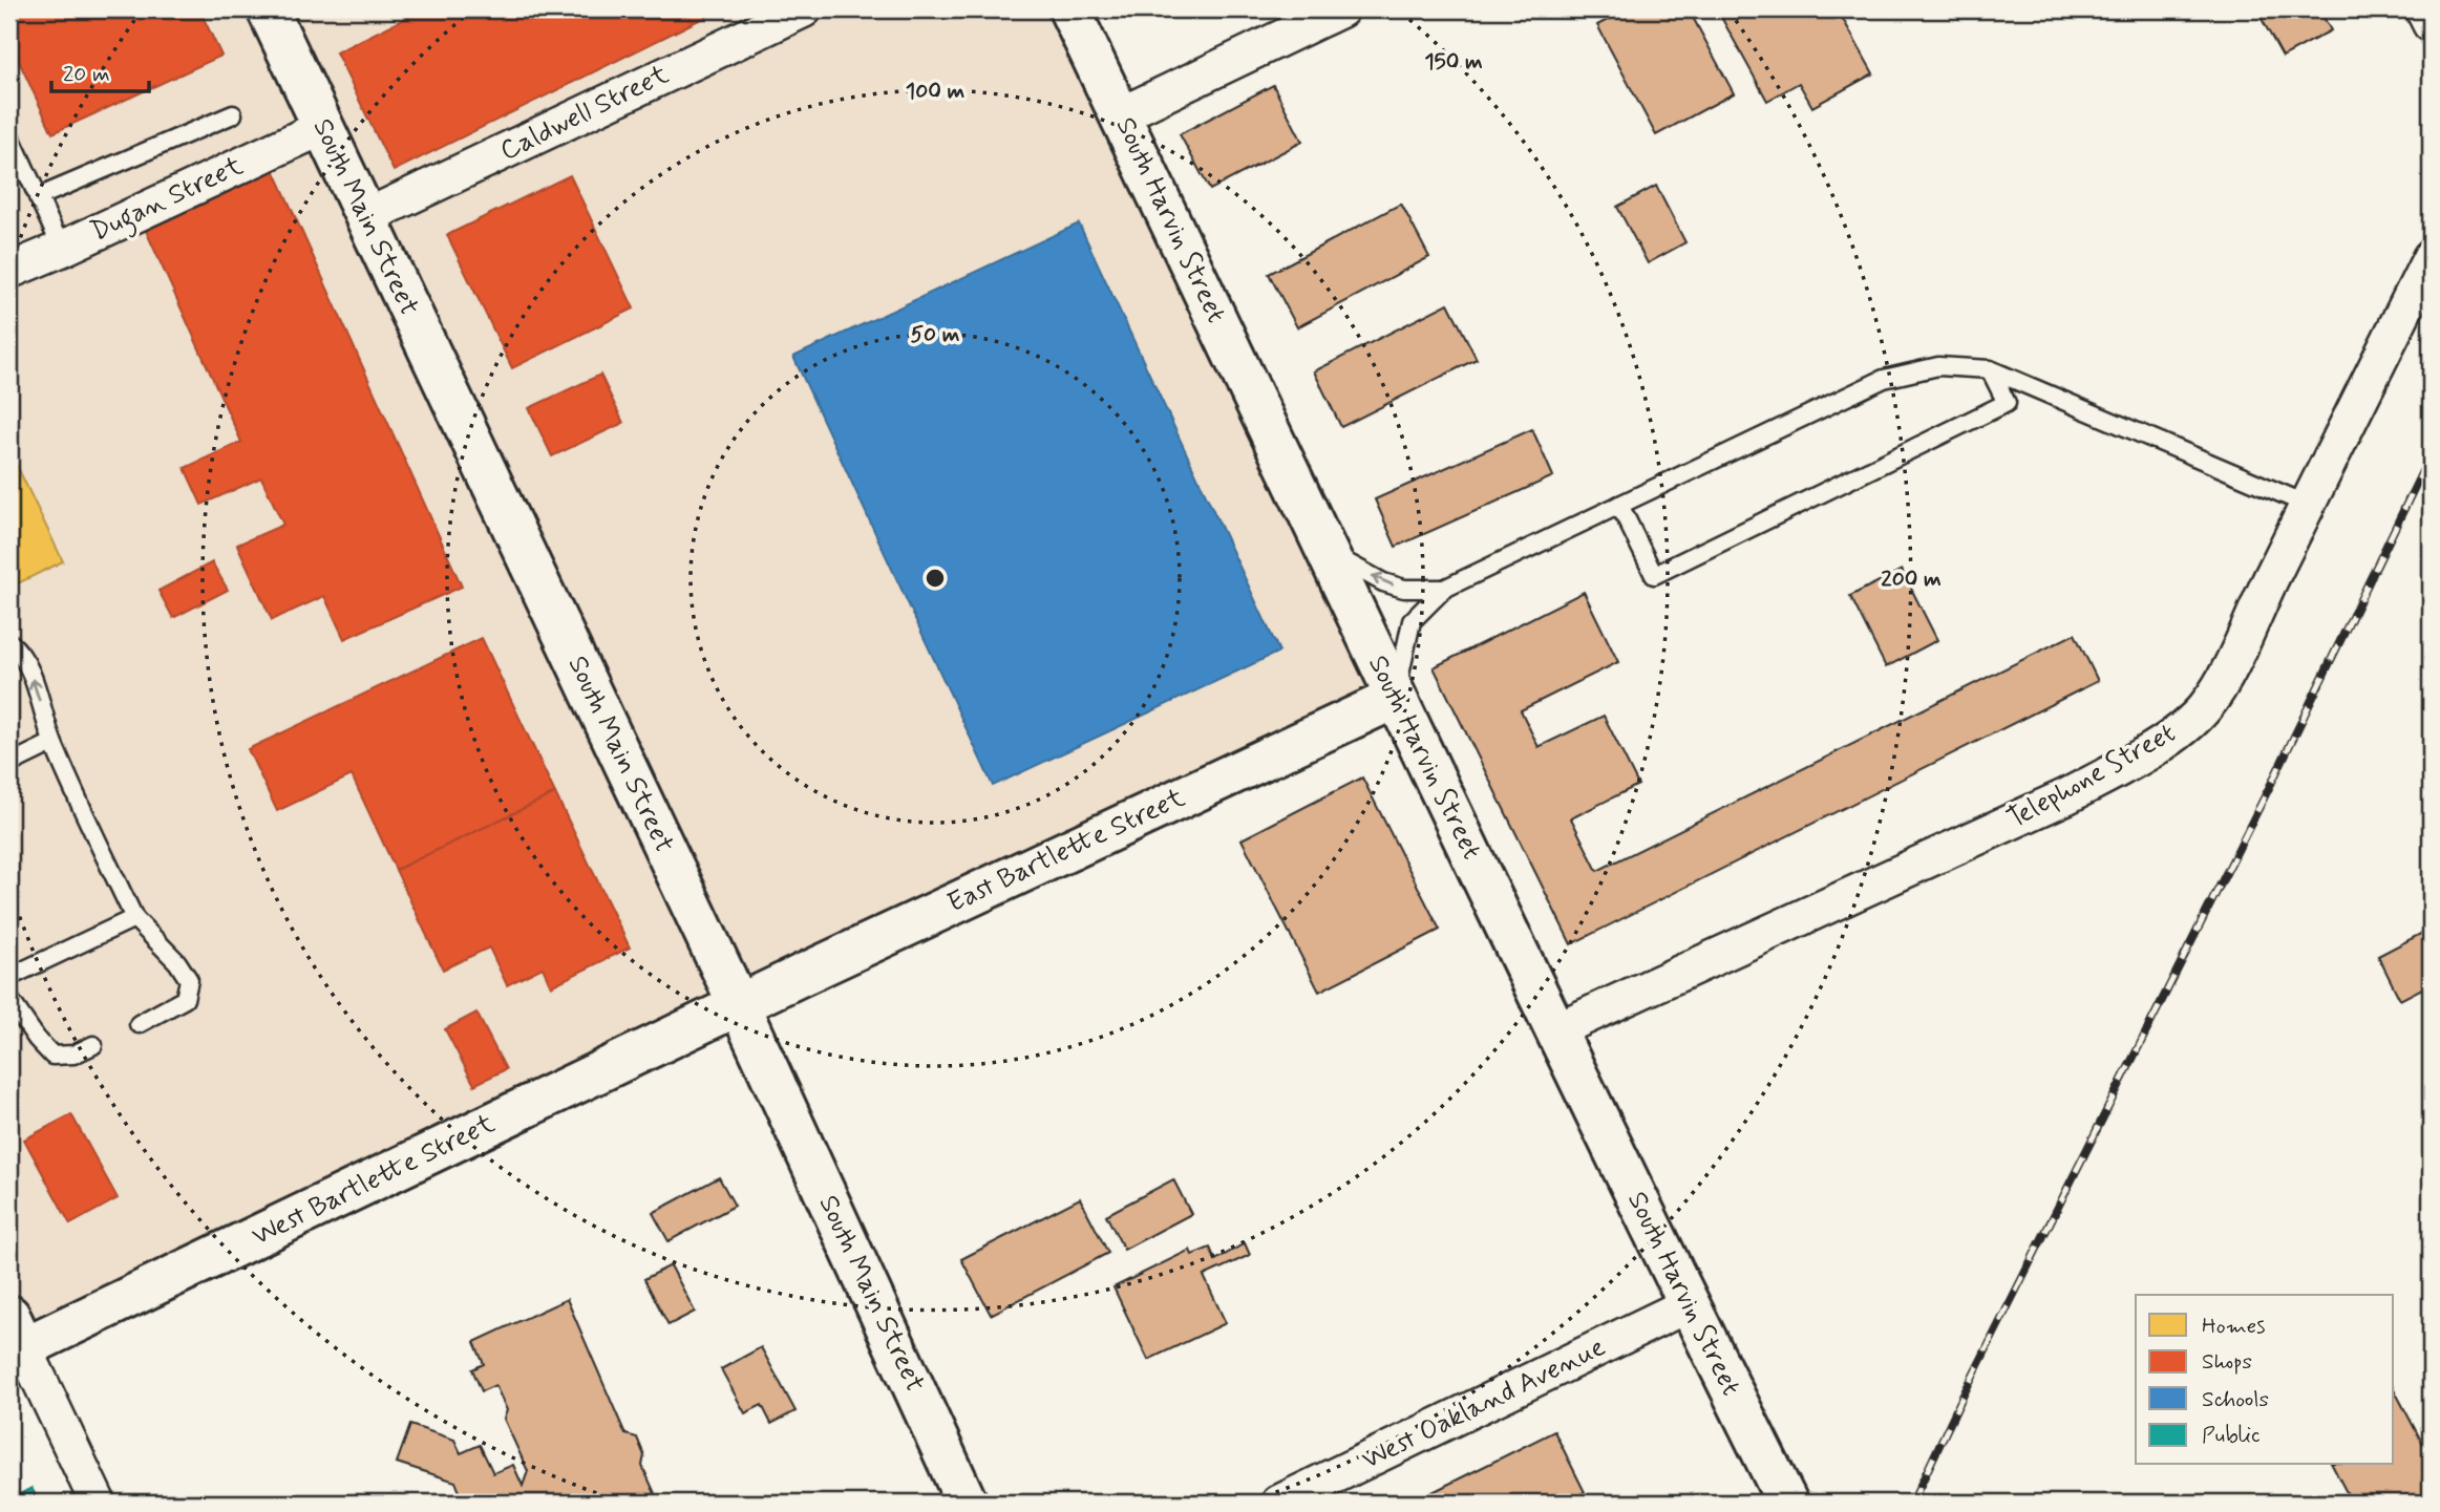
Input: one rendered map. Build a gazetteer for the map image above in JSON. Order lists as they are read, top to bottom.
{
  "streets": {
    "street": [
      "Caldwell Street",
      "Dugan Street",
      "South Main Street",
      "South Harvin Street",
      "Telephone Street",
      "East Bartlette Street",
      "West Bartlette Street",
      "West Oakland Avenue"
    ]
  },
  "crossings": [
    ["Caldwell Street", "South Main Street"],
    ["Dugan Street", "South Main Street"],
    ["South Main Street", "East Bartlette Street"],
    ["South Main Street", "West Bartlette Street"],
    ["South Harvin Street", "Telephone Street"],
    ["South Harvin Street", "East Bartlette Street"],
    ["South Harvin Street", "West Oakland Avenue"],
    ["East Bartlette Street", "West Bartlette Street"]
  ],
  "legend": [
    "Homes",
    "Shops",
    "Schools",
    "Public"
  ],
  "scale_bar": "20 m",
  "rings": [
    "150 m",
    "100 m",
    "50 m",
    "200 m"
  ]
}
